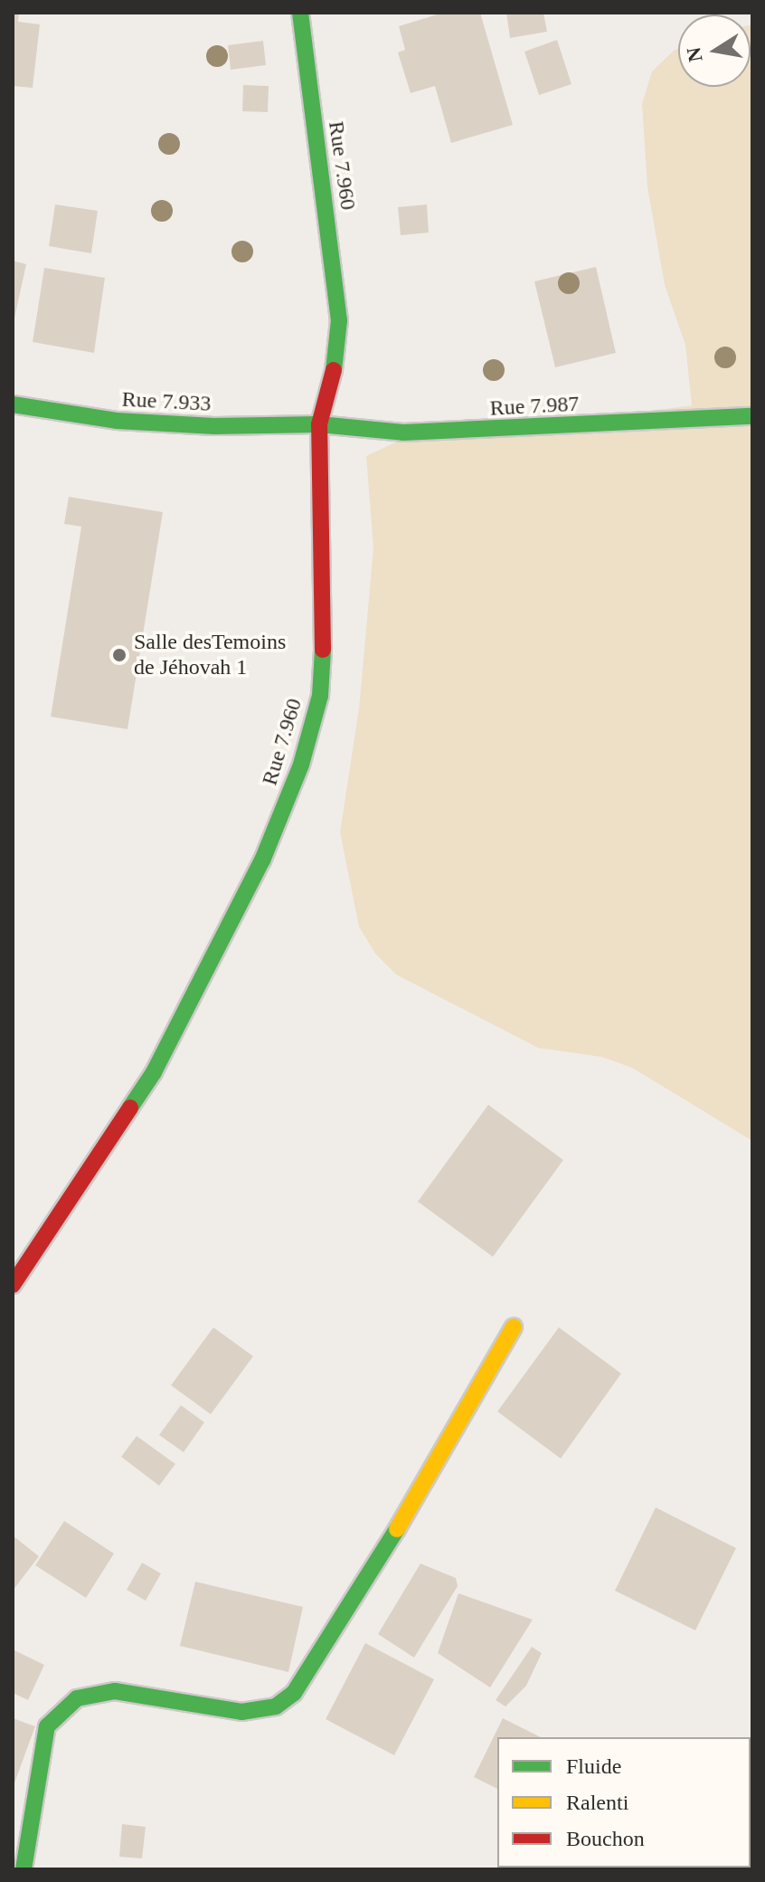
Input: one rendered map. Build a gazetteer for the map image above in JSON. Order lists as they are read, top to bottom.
{
  "streets": {
    "street": ["Rue 7.960", "Rue 7.933", "Rue 7.987"]
  },
  "crossings": [
    ["Rue 7.960", "Rue 7.933"],
    ["Rue 7.960", "Rue 7.987"],
    ["Rue 7.933", "Rue 7.987"]
  ],
  "places": ["Salle desTemoins de Jéhovah 1"],
  "legend": ["Fluide", "Ralenti", "Bouchon"],
  "north": "left"
}
